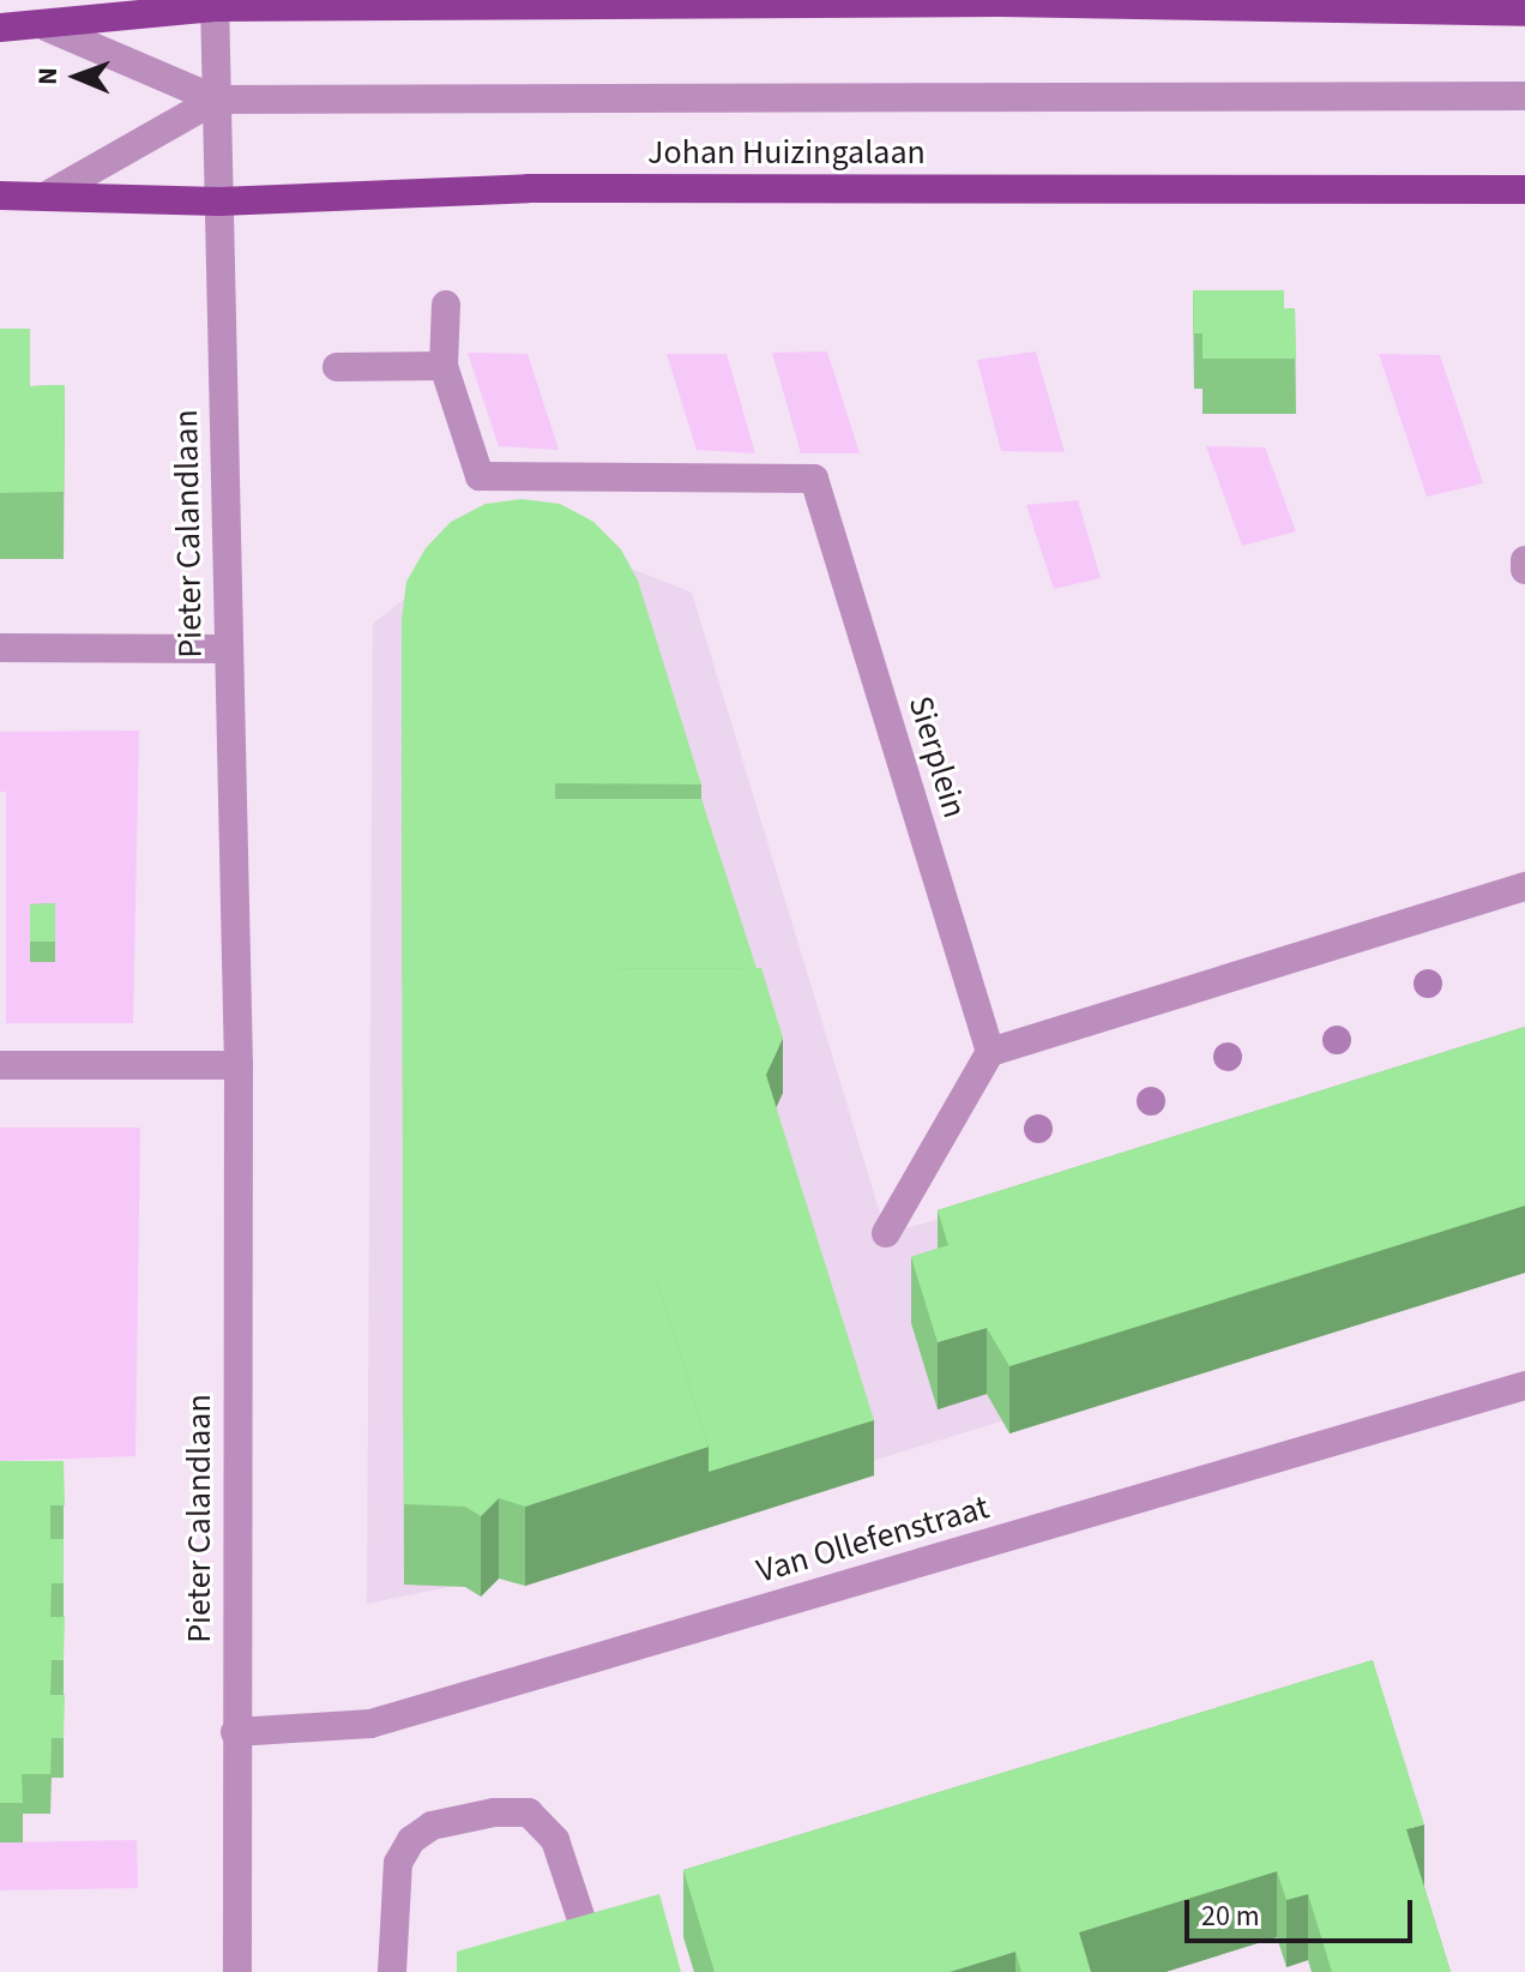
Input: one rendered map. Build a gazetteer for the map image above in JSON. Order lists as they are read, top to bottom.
{
  "streets": {
    "main road": ["Johan Huizingalaan"],
    "street": ["Pieter Calandlaan", "Sierplein", "Van Ollefenstraat"]
  },
  "crossings": [
    ["Johan Huizingalaan", "Pieter Calandlaan"],
    ["Pieter Calandlaan", "Van Ollefenstraat"]
  ],
  "scale_bar": "20 m",
  "north": "left"
}
